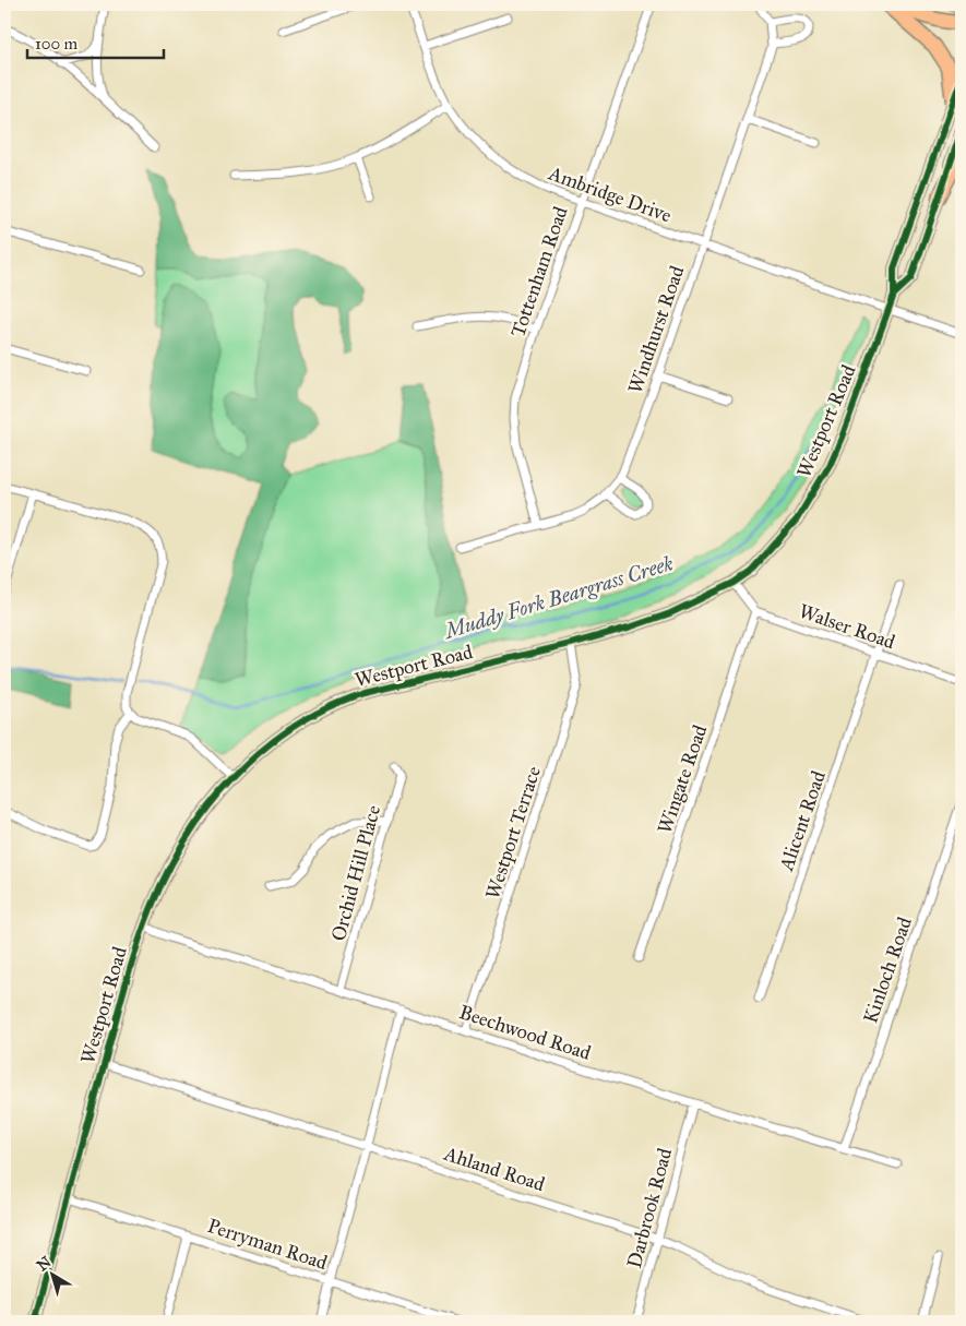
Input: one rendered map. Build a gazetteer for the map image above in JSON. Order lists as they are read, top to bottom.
{
  "streets": {
    "main road": ["Westport Road"],
    "street": [
      "Ambridge Drive",
      "Tottenham Road",
      "Windhurst Road",
      "Walser Road",
      "Wingate Road",
      "Alicent Road",
      "Westport Terrace",
      "Orchid Hill Place",
      "Kinloch Road",
      "Beechwood Road",
      "Ahland Road",
      "Darbrook Road",
      "Perryman Road"
    ]
  },
  "crossings": [
    ["Ambridge Drive", "Tottenham Road"],
    ["Ambridge Drive", "Windhurst Road"],
    ["Ambridge Drive", "Westport Road"],
    ["Tottenham Road", "Windhurst Road"],
    ["Westport Road", "Westport Terrace"],
    ["Westport Road", "Beechwood Road"],
    ["Westport Road", "Ahland Road"],
    ["Westport Road", "Perryman Road"],
    ["Walser Road", "Wingate Road"],
    ["Walser Road", "Alicent Road"],
    ["Westport Terrace", "Beechwood Road"],
    ["Orchid Hill Place", "Beechwood Road"],
    ["Kinloch Road", "Beechwood Road"],
    ["Beechwood Road", "Darbrook Road"],
    ["Ahland Road", "Darbrook Road"]
  ],
  "water": ["Muddy Fork Beargrass Creek"],
  "scale_bar": "100 m",
  "north": "top left"
}
